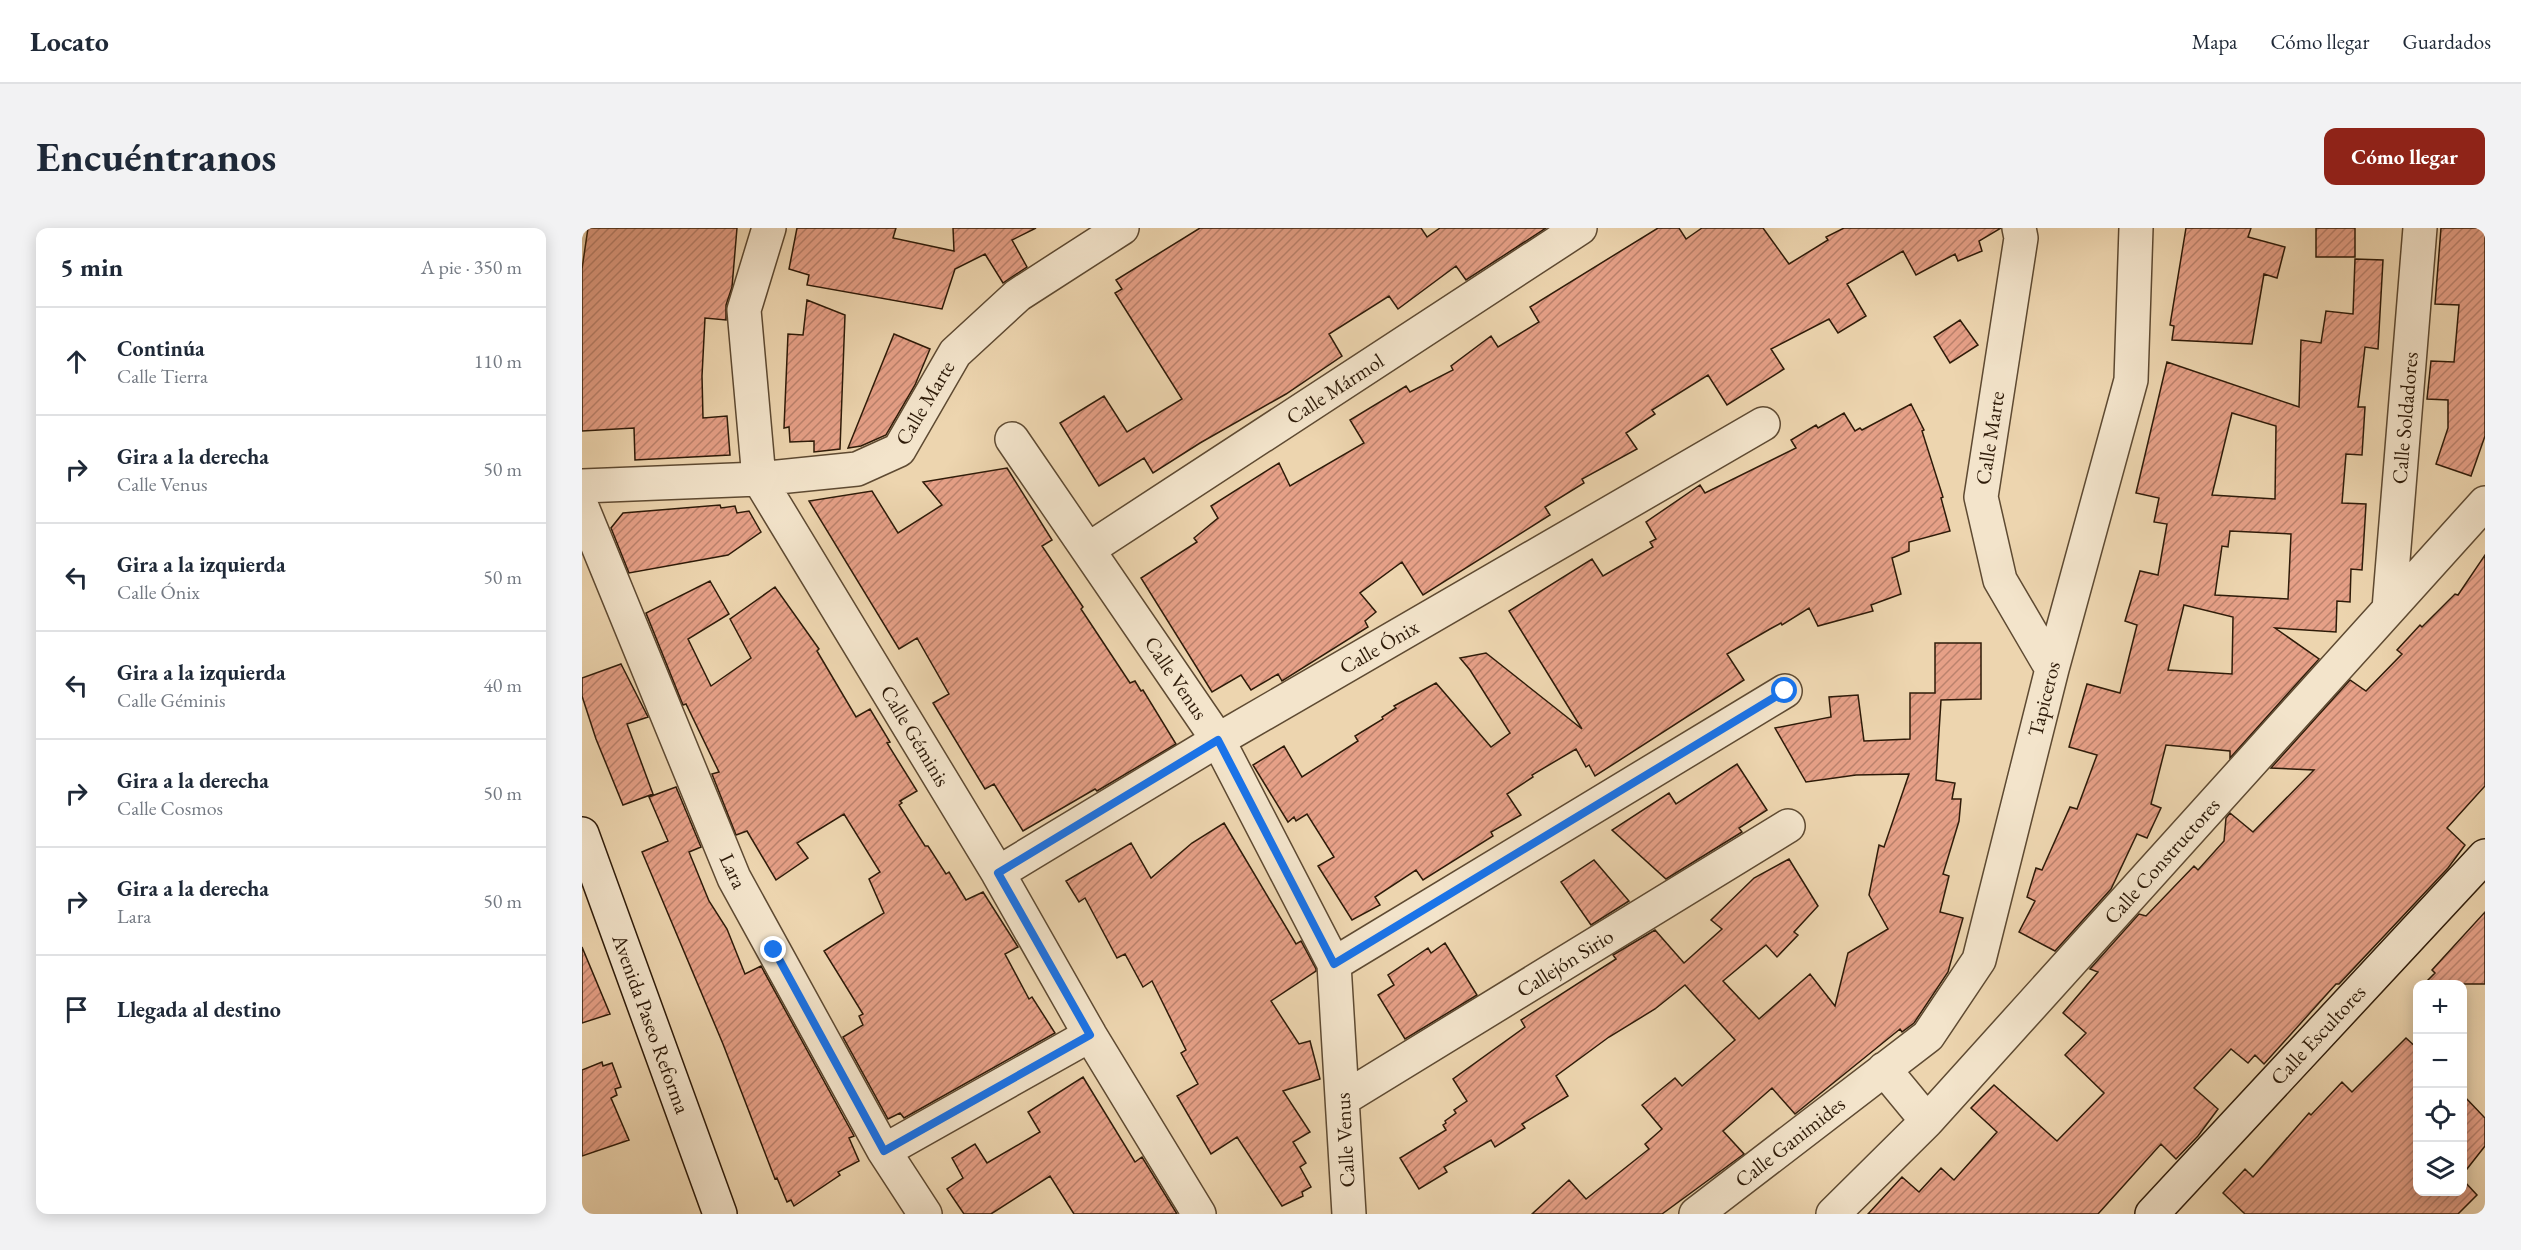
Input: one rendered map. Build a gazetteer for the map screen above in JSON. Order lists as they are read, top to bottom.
{
  "streets": {
    "street": [
      "Calle Mármol",
      "Calle Marte",
      "Calle Soldadores",
      "Calle Ónix",
      "Calle Venus",
      "Tapiceros",
      "Calle Géminis",
      "Calle Constructores",
      "Lara",
      "Callejón Sirio",
      "Avenida Paseo Reforma",
      "Calle Escultores",
      "Calle Ganimides"
    ]
  },
  "crossings": [
    ["Calle Mármol", "Calle Venus"],
    ["Calle Marte", "Tapiceros"],
    ["Calle Marte", "Calle Géminis"],
    ["Calle Soldadores", "Calle Constructores"],
    ["Calle Ónix", "Calle Venus"],
    ["Calle Ónix", "Calle Géminis"],
    ["Calle Venus", "Callejón Sirio"],
    ["Tapiceros", "Calle Ganimides"]
  ],
  "page": {
    "header": "Locato",
    "nav": ["Mapa", "Cómo llegar", "Guardados"],
    "buttons": "Cómo llegar",
    "title": "Encuéntranos",
    "heading": ["5 min", "A pie · 350 m"],
    "list": [
      ["Continúa", "Calle Tierra", "110 m"],
      ["Gira a la derecha", "Calle Venus", "50 m"],
      ["Gira a la izquierda", "Calle Ónix", "50 m"],
      ["Gira a la izquierda", "Calle Géminis", "40 m"],
      ["Gira a la derecha", "Calle Cosmos", "50 m"],
      ["Gira a la derecha", "Lara", "50 m"],
      "Llegada al destino"
    ],
    "map_buttons": ["+", "−"]
  }
}
